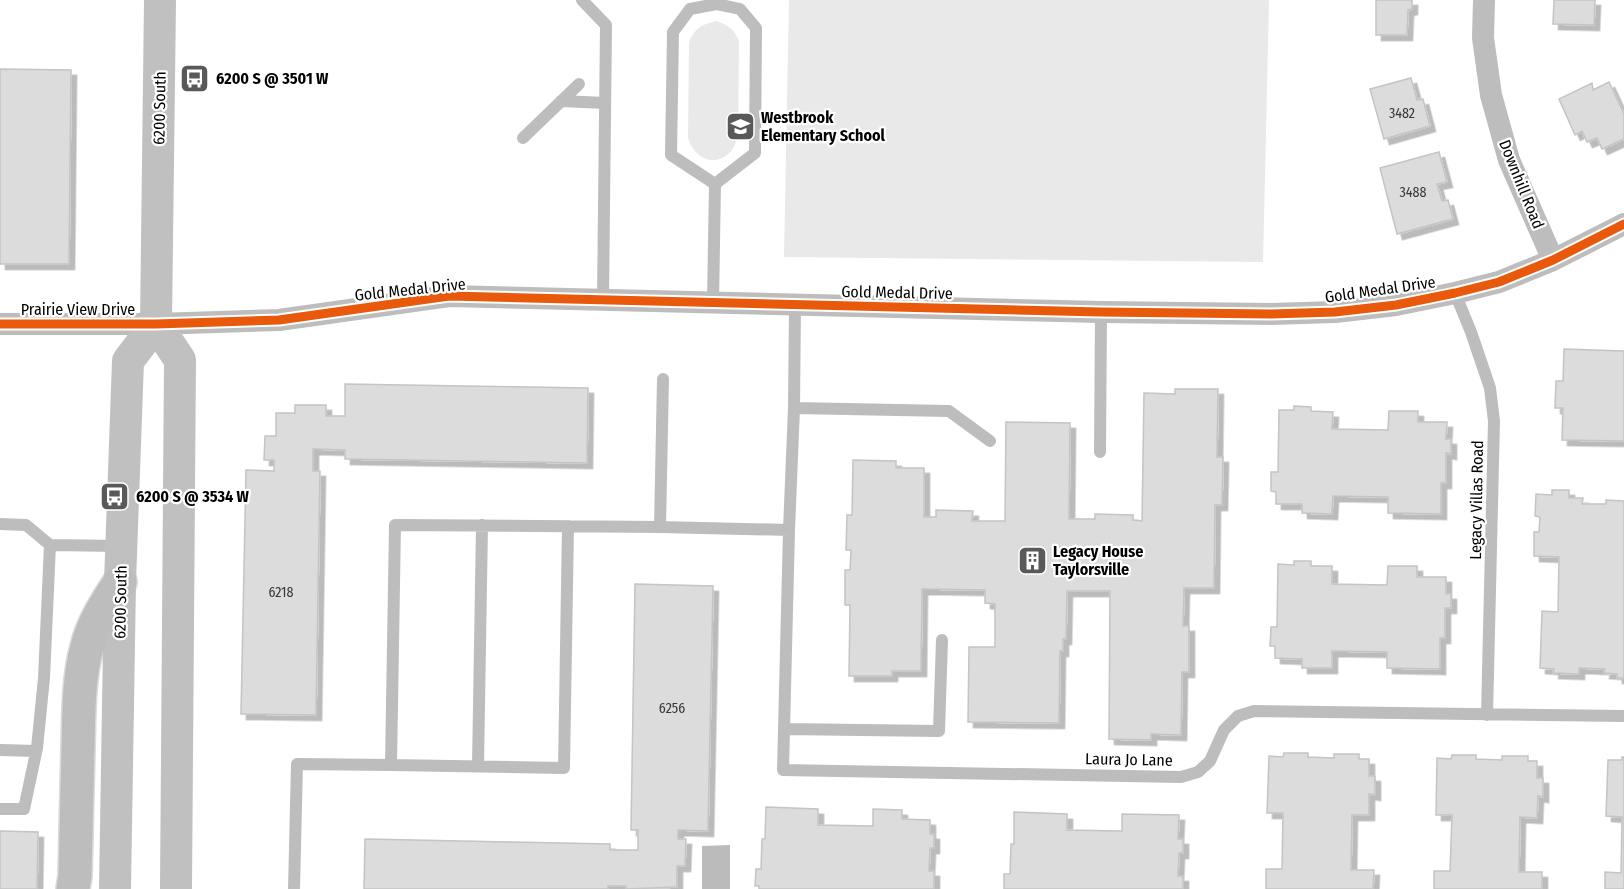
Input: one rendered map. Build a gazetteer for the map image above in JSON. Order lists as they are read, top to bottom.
{
  "streets": {
    "main road": ["6200 South"],
    "street": ["Downhill Road", "Gold Medal Drive", "Prairie View Drive"],
    "lane": ["Legacy Villas Road", "Laura Jo Lane"]
  },
  "crossings": [
    ["6200 South", "Gold Medal Drive"],
    ["6200 South", "Prairie View Drive"],
    ["Downhill Road", "Gold Medal Drive"],
    ["Gold Medal Drive", "Prairie View Drive"],
    ["Gold Medal Drive", "Legacy Villas Road"],
    ["Legacy Villas Road", "Laura Jo Lane"]
  ],
  "places": {
    "bus stop": ["6200 S @ 3501 W", "6200 S @ 3534 W"],
    "school or university": ["Westbrook Elementary School"],
    "building": ["Legacy House Taylorsville"]
  },
  "house_numbers": [
    "3482",
    "3488",
    "6218",
    "6256"
  ]
}
